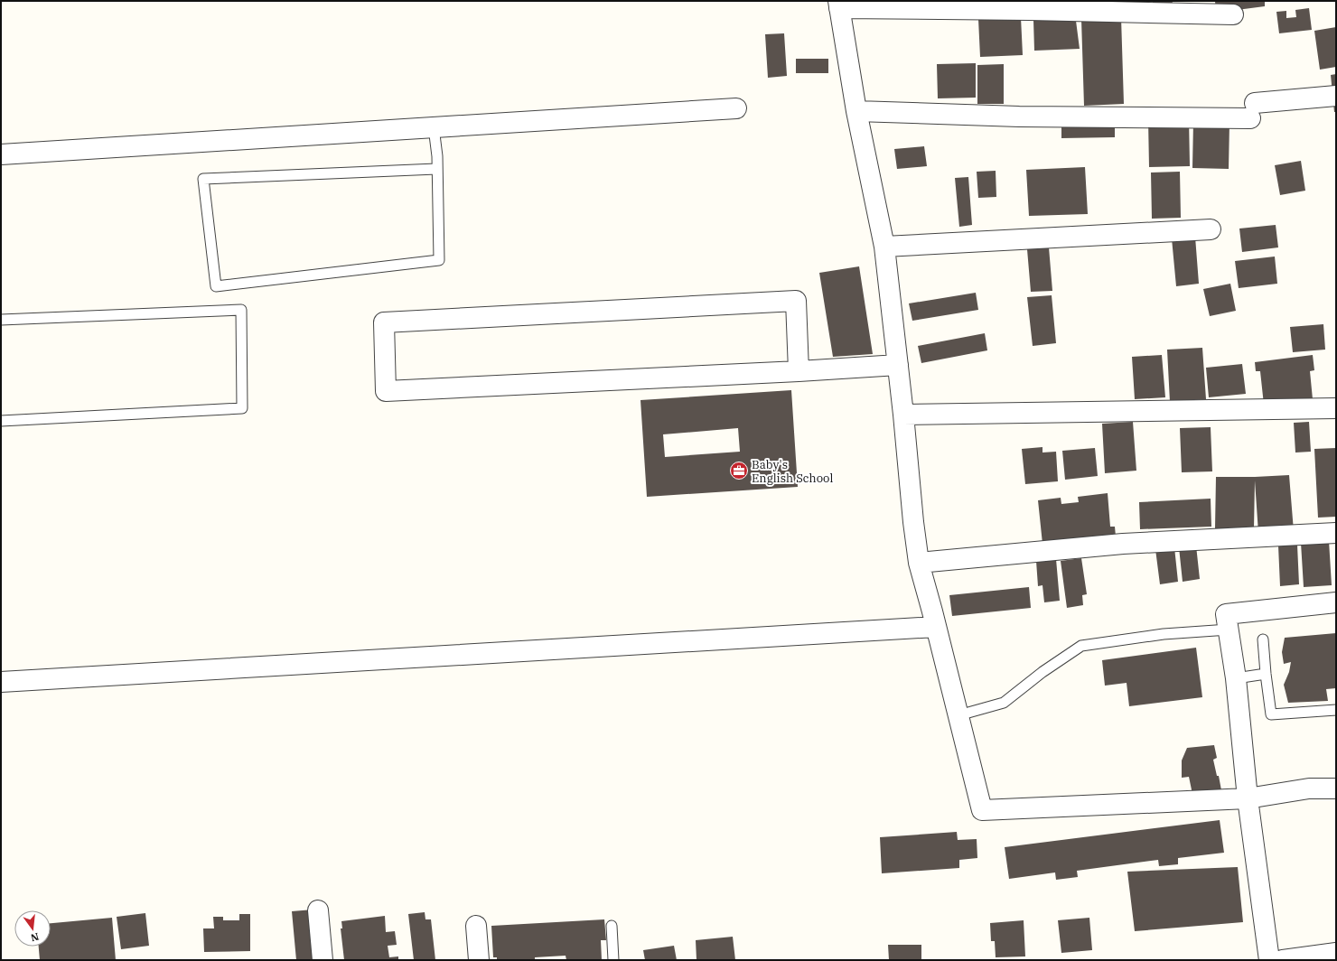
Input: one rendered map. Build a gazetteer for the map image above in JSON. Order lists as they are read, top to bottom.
{
  "places": {
    "office": ["Baby's English School"]
  },
  "north": "bottom"
}
